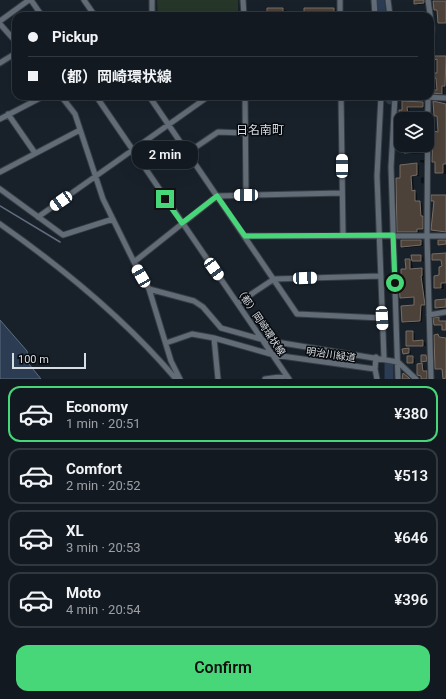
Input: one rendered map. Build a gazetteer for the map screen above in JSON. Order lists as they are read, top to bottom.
{
  "streets": {
    "street": ["（都）岡崎環状線", "明治川緑道"]
  },
  "crossings": [
    ["（都）岡崎環状線", "明治川緑道"]
  ],
  "districts": ["日名南町"],
  "scale_bar": "100 m",
  "page": {
    "banner": ["Pickup", "（都）岡崎環状線"],
    "bubble": "2 min",
    "scale": "100 m",
    "list": [
      {
        "name": "Economy",
        "note": "1 min · 20:51",
        "value": "¥380"
      },
      {
        "name": "Comfort",
        "note": "2 min · 20:52",
        "value": "¥513"
      },
      {
        "name": "XL",
        "note": "3 min · 20:53",
        "value": "¥646"
      },
      {
        "name": "Moto",
        "note": "4 min · 20:54",
        "value": "¥396"
      }
    ],
    "buttons": "Confirm"
  }
}
